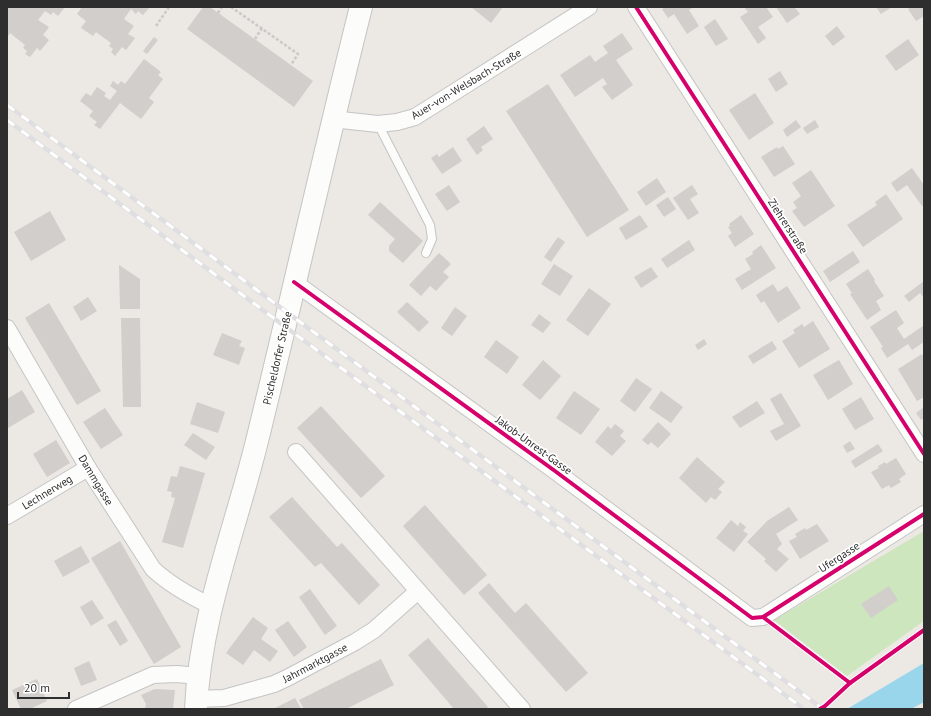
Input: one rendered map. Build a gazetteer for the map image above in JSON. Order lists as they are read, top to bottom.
{
  "streets": {
    "main road": ["Pischeldorfer Straße"],
    "street": [
      "Auer-von-Welsbach-Straße",
      "Ziehrerstraße",
      "Jakob-Unrest-Gasse",
      "Dammgasse",
      "Lechnerweg",
      "Ufergasse",
      "Jahrmarktgasse"
    ]
  },
  "crossings": [
    ["Auer-von-Welsbach-Straße", "Pischeldorfer Straße"],
    ["Pischeldorfer Straße", "Jakob-Unrest-Gasse"],
    ["Pischeldorfer Straße", "Dammgasse"],
    ["Pischeldorfer Straße", "Jahrmarktgasse"],
    ["Jakob-Unrest-Gasse", "Ufergasse"],
    ["Dammgasse", "Lechnerweg"]
  ],
  "scale_bar": "20 m"
}
